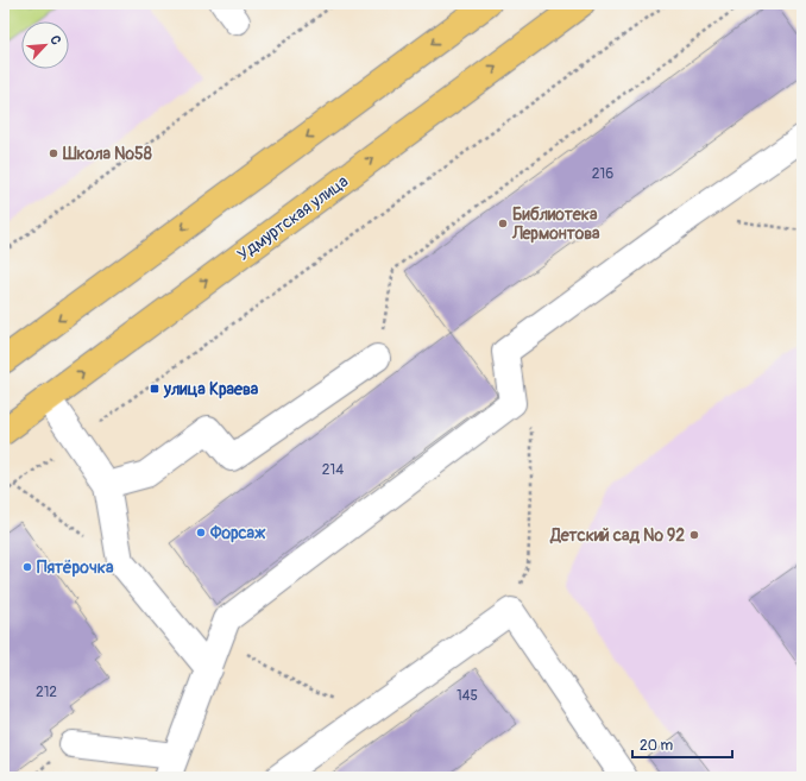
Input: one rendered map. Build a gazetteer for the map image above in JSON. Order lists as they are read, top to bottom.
{
  "streets": {
    "main road": ["Удмуртская улица"]
  },
  "places": {
    "other": [
      "Школа №58",
      "Библиотека Лермонтова",
      "Форсаж",
      "Детский сад № 92",
      "Пятёрочка"
    ],
    "transit": ["улица Краева"]
  },
  "house_numbers": [
    "216",
    "214",
    "212",
    "145"
  ],
  "scale_bar": "20 m",
  "north": "top right"
}
